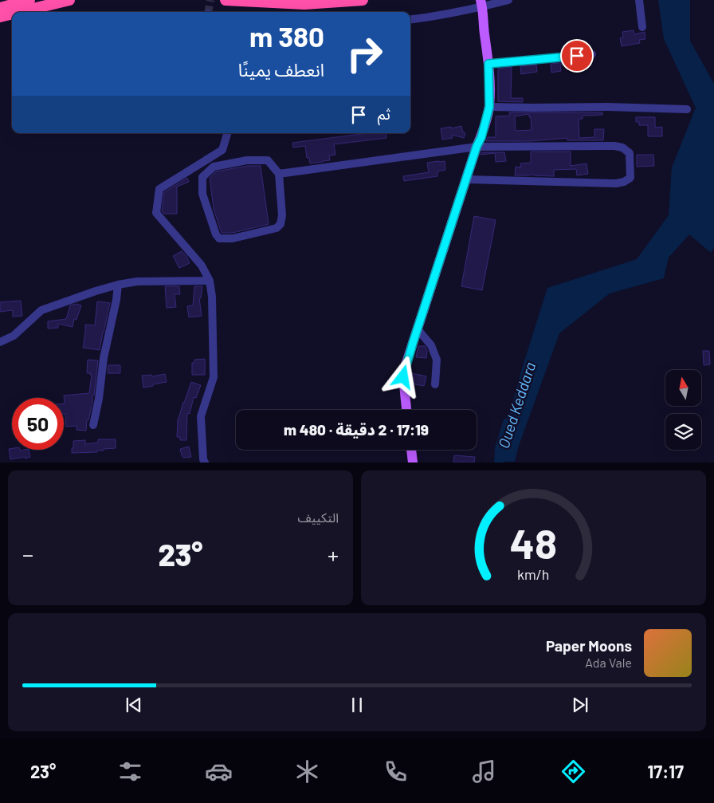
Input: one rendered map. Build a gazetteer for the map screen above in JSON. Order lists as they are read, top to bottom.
{
  "water": ["Oued Keddara"],
  "north": "top",
  "page": {
    "turn": ["380 m", "انعطف يمينًا"],
    "then": "ثم",
    "limit": "50",
    "trip": "17:19 · 2 دقيقة · 480 m",
    "tile": "التكييف",
    "heat": ["−", "23°", "+"],
    "song": ["Paper Moons", "Ada Vale"],
    "tabs": ["17:17", "23°"],
    "gauge": ["48", "km/h"]
  }
}
